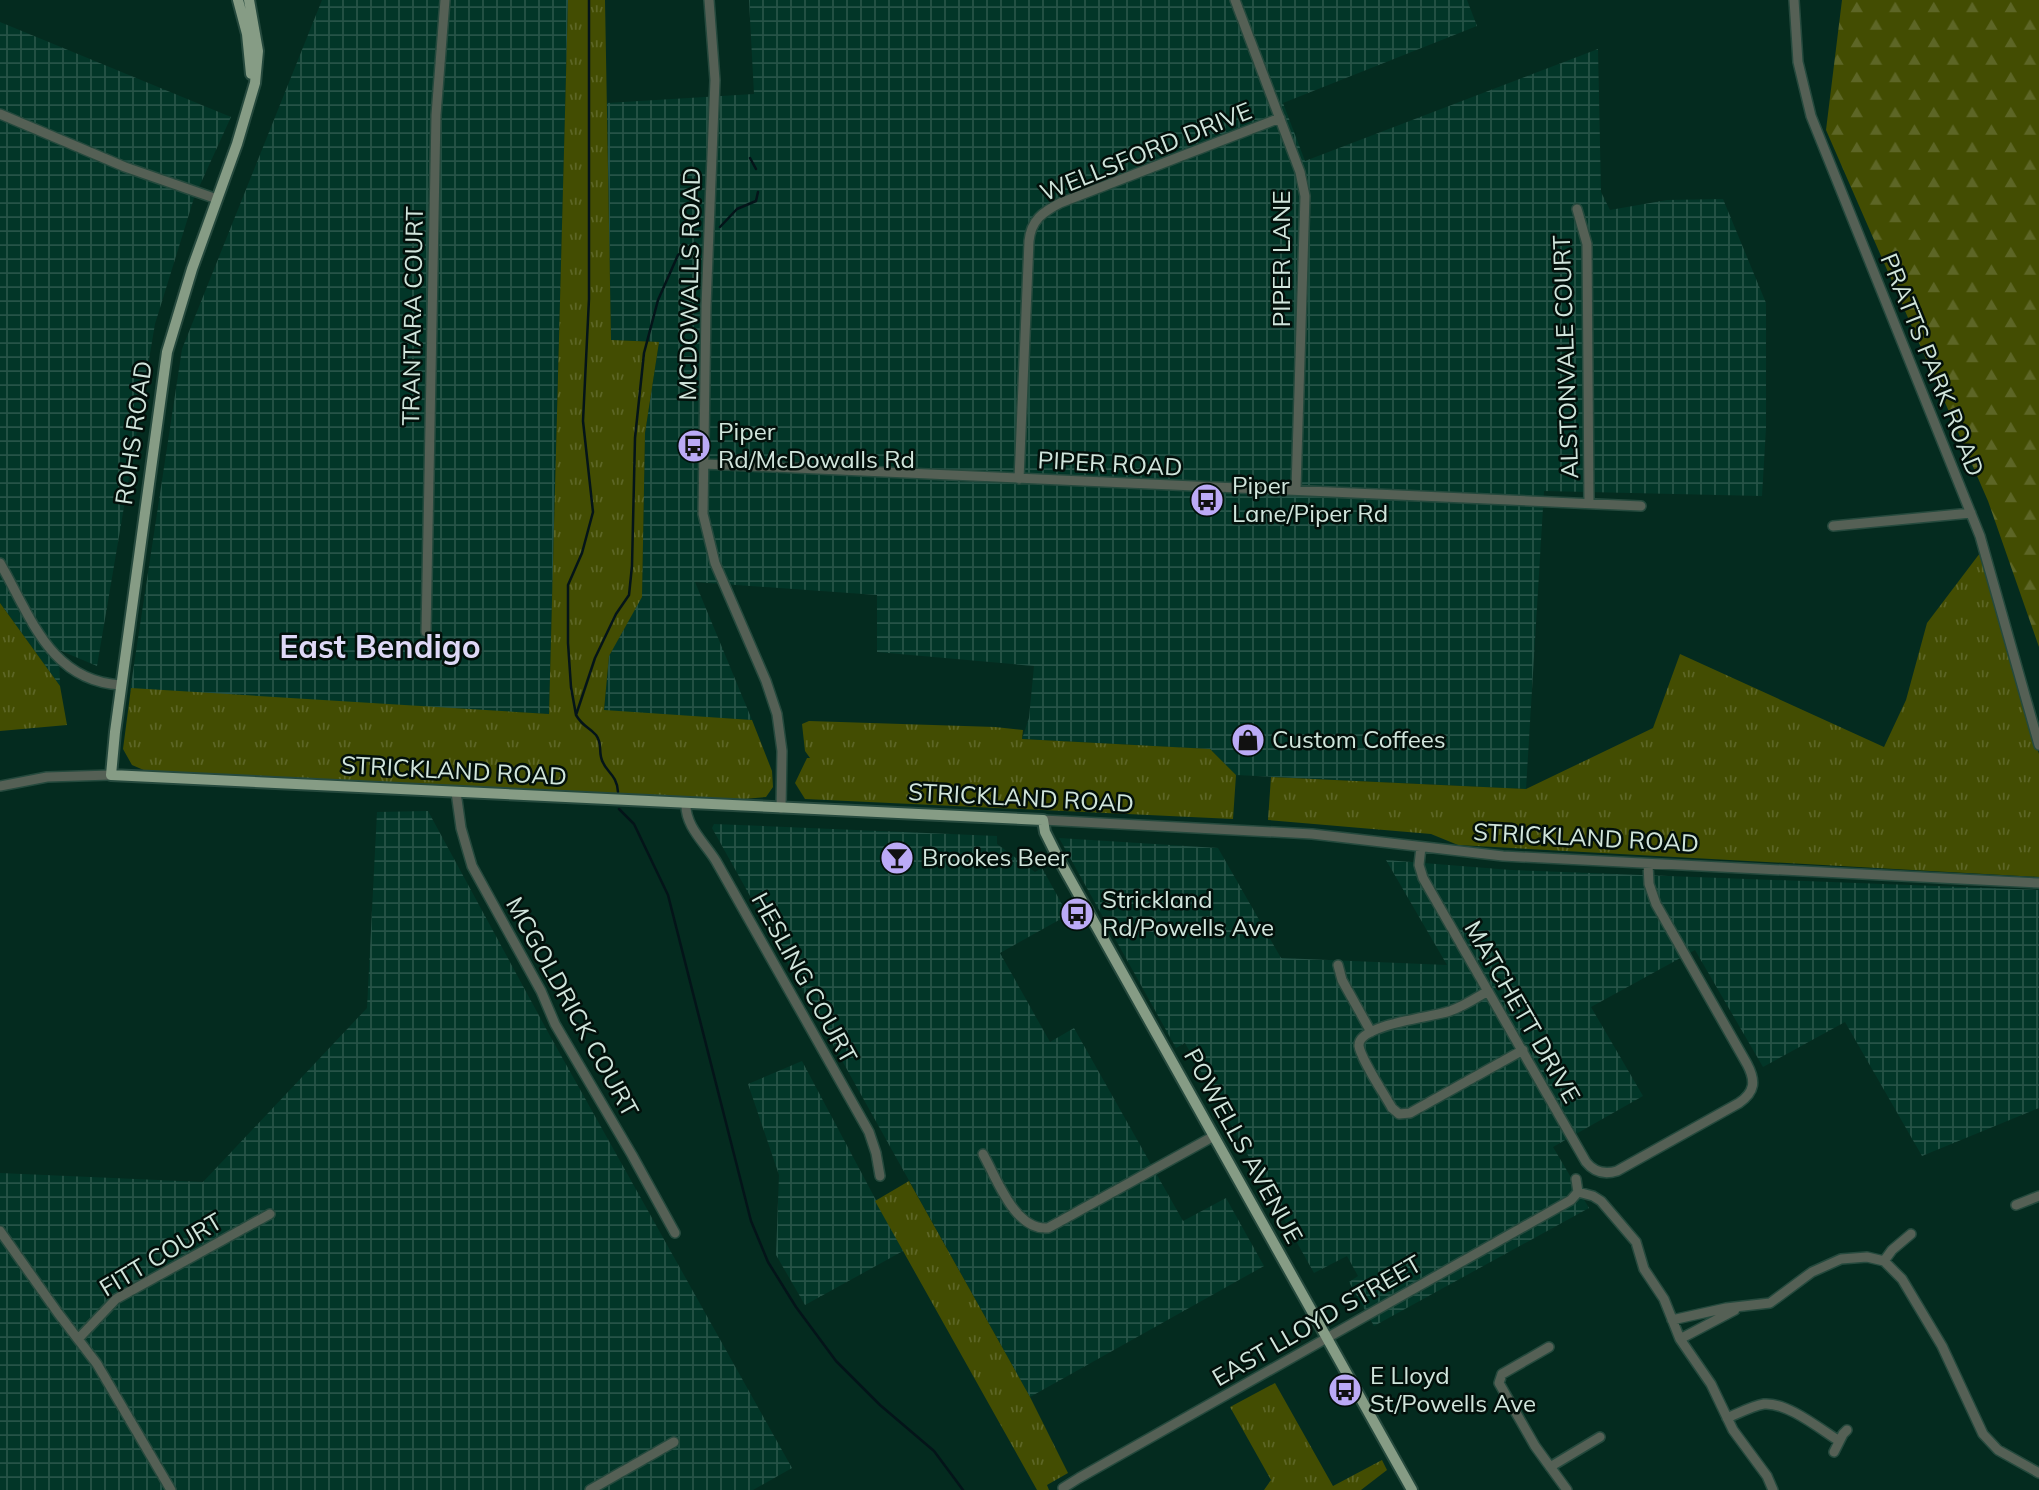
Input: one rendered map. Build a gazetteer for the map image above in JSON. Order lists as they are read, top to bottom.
{
  "streets": {
    "main road": ["ROHS ROAD", "STRICKLAND ROAD", "POWELLS AVENUE"],
    "street": [
      "WELLSFORD DRIVE",
      "PIPER LANE",
      "MCDOWALLS ROAD",
      "TRANTARA COURT",
      "ALSTONVALE COURT",
      "PRATTS PARK ROAD",
      "PIPER ROAD",
      "HESLING COURT",
      "MCGOLDRICK COURT",
      "MATCHETT DRIVE",
      "FITT COURT",
      "EAST LLOYD STREET"
    ]
  },
  "crossings": [
    ["WELLSFORD DRIVE", "PIPER LANE"],
    ["WELLSFORD DRIVE", "PIPER ROAD"],
    ["PIPER LANE", "PIPER ROAD"],
    ["MCDOWALLS ROAD", "PIPER ROAD"],
    ["MCDOWALLS ROAD", "STRICKLAND ROAD"],
    ["ALSTONVALE COURT", "PIPER ROAD"],
    ["ROHS ROAD", "STRICKLAND ROAD"],
    ["STRICKLAND ROAD", "HESLING COURT"],
    ["STRICKLAND ROAD", "MCGOLDRICK COURT"],
    ["STRICKLAND ROAD", "MATCHETT DRIVE"],
    ["STRICKLAND ROAD", "POWELLS AVENUE"],
    ["POWELLS AVENUE", "EAST LLOYD STREET"]
  ],
  "districts": ["East Bendigo"],
  "places": {
    "bus stop": [
      "Piper Rd/McDowalls Rd",
      "Piper Lane/Piper Rd",
      "Strickland Rd/Powells Ave",
      "E Lloyd St/Powells Ave"
    ],
    "shop": ["Custom Coffees"],
    "bar": ["Brookes Beer"]
  }
}
